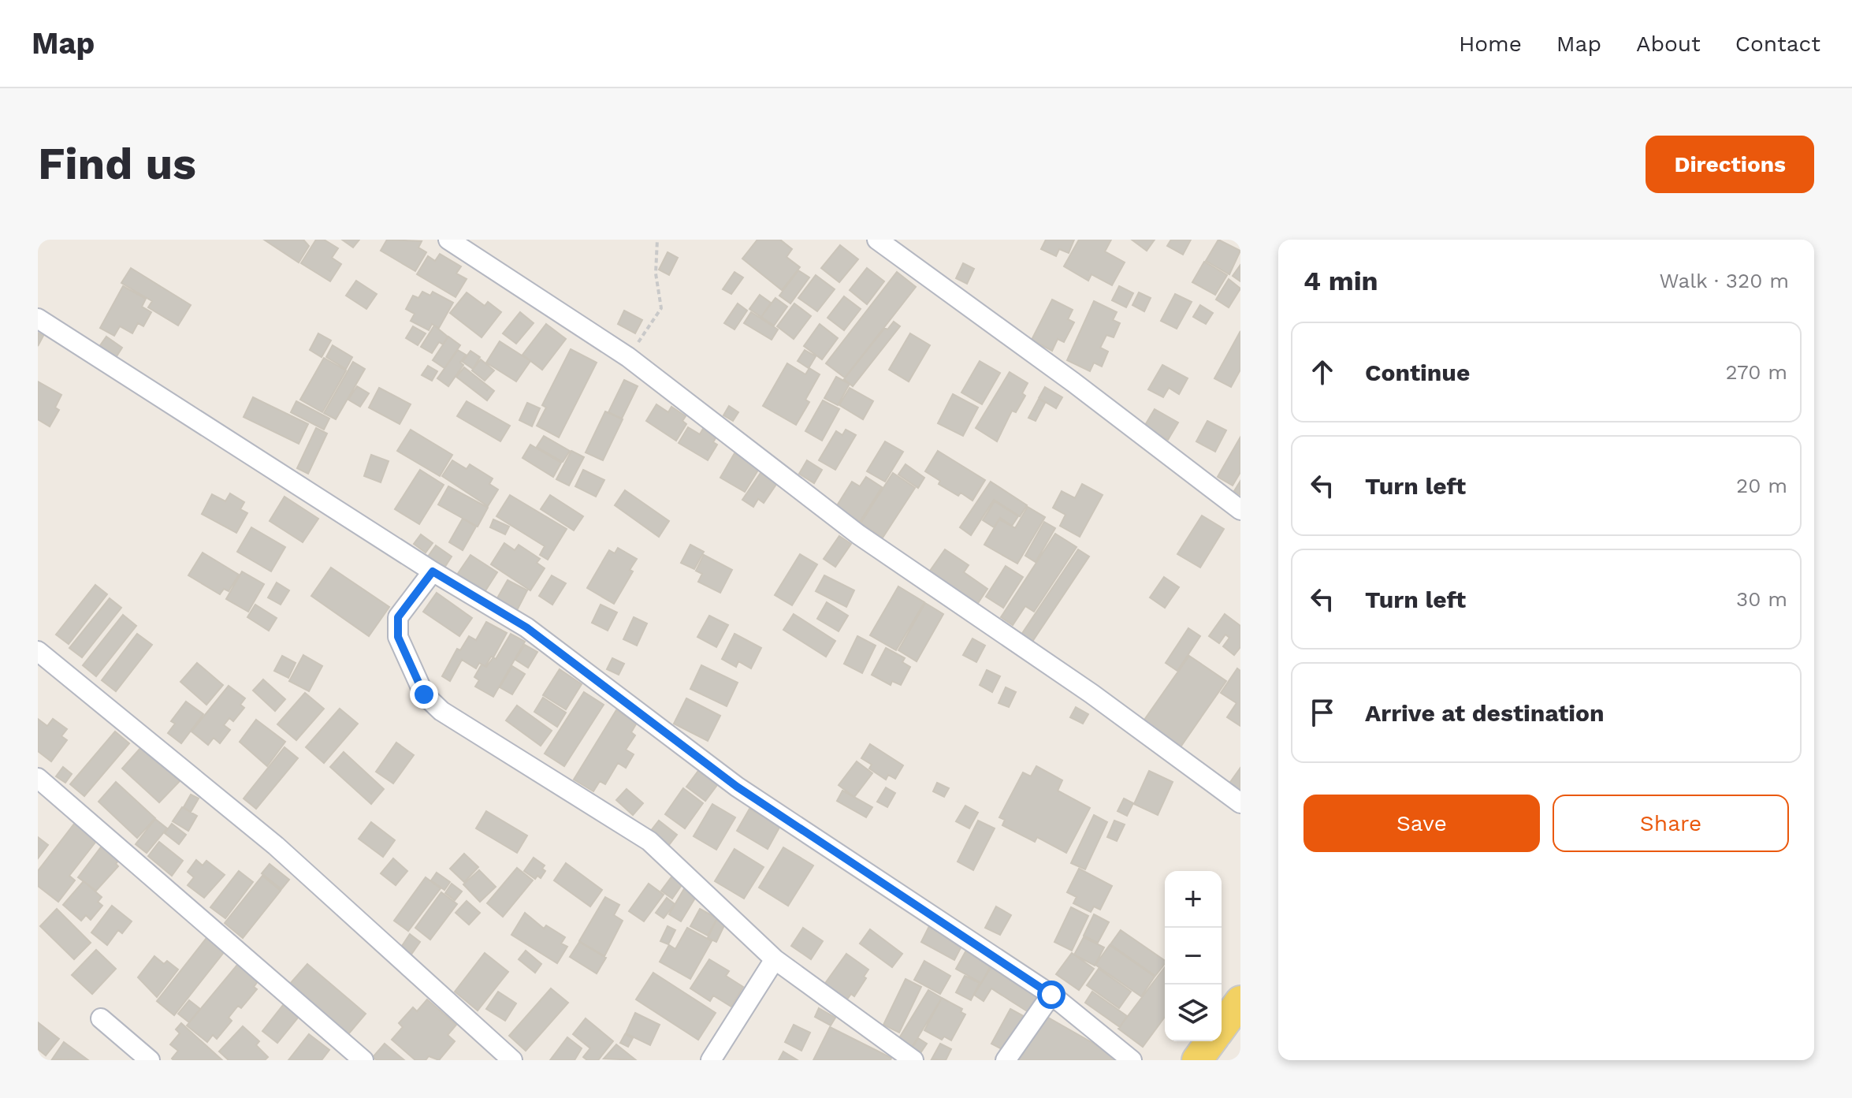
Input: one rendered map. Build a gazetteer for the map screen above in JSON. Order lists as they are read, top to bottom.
{
  "page": {
    "header": "Map",
    "nav": [
      "Home",
      "Map",
      "About",
      "Contact"
    ],
    "buttons": [
      "Directions",
      ["Save", "Share"]
    ],
    "title": "Find us",
    "heading": ["4 min", "Walk · 320 m"],
    "list": [
      ["Continue", "270 m"],
      ["Turn left", "20 m"],
      ["Turn left", "30 m"],
      "Arrive at destination"
    ],
    "map_buttons": ["+", "−"]
  }
}
